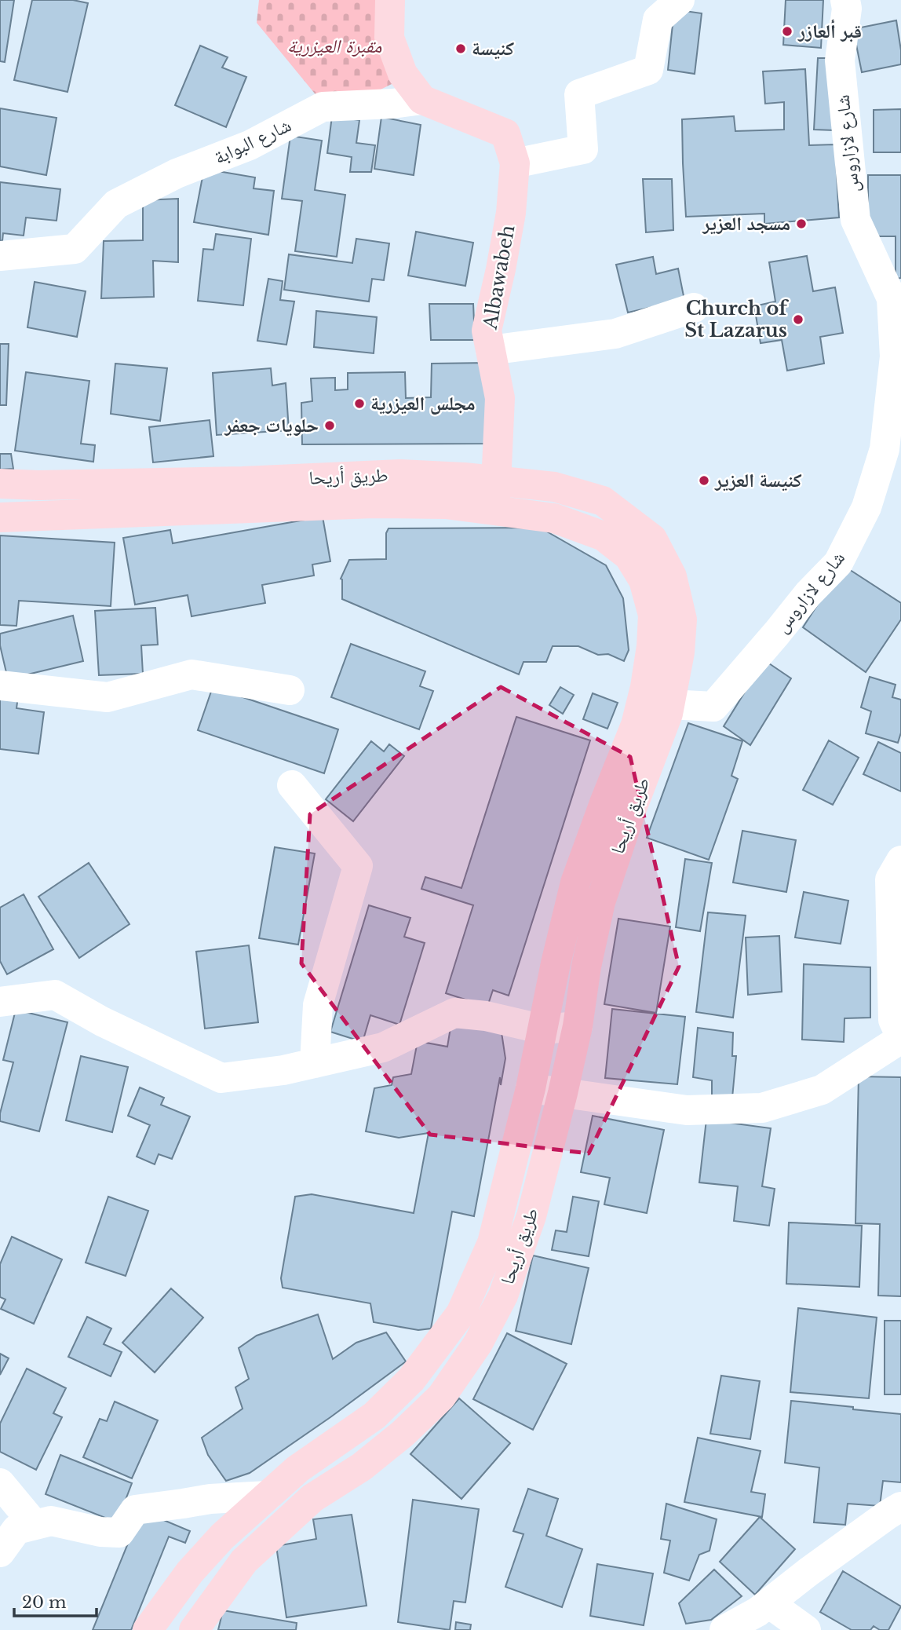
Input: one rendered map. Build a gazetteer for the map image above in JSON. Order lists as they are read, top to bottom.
{
  "streets": {
    "main road": ["Albawabeh", "طريق أريحا"],
    "street": ["شارع البوابة", "شارع لازاروس"]
  },
  "crossings": [
    ["شارع البوابة", "Albawabeh"],
    ["شارع لازاروس", "طريق أريحا"],
    ["Albawabeh", "طريق أريحا"]
  ],
  "parks": ["مقبرة العيزرية"],
  "places": [
    "قبر ألعازر",
    "كنيسة",
    "مسجد العزير",
    "Church of St Lazarus",
    "مجلس العيزرية",
    "حلويات جعفر",
    "كنيسة العزير"
  ],
  "scale_bar": "20 m"
}
